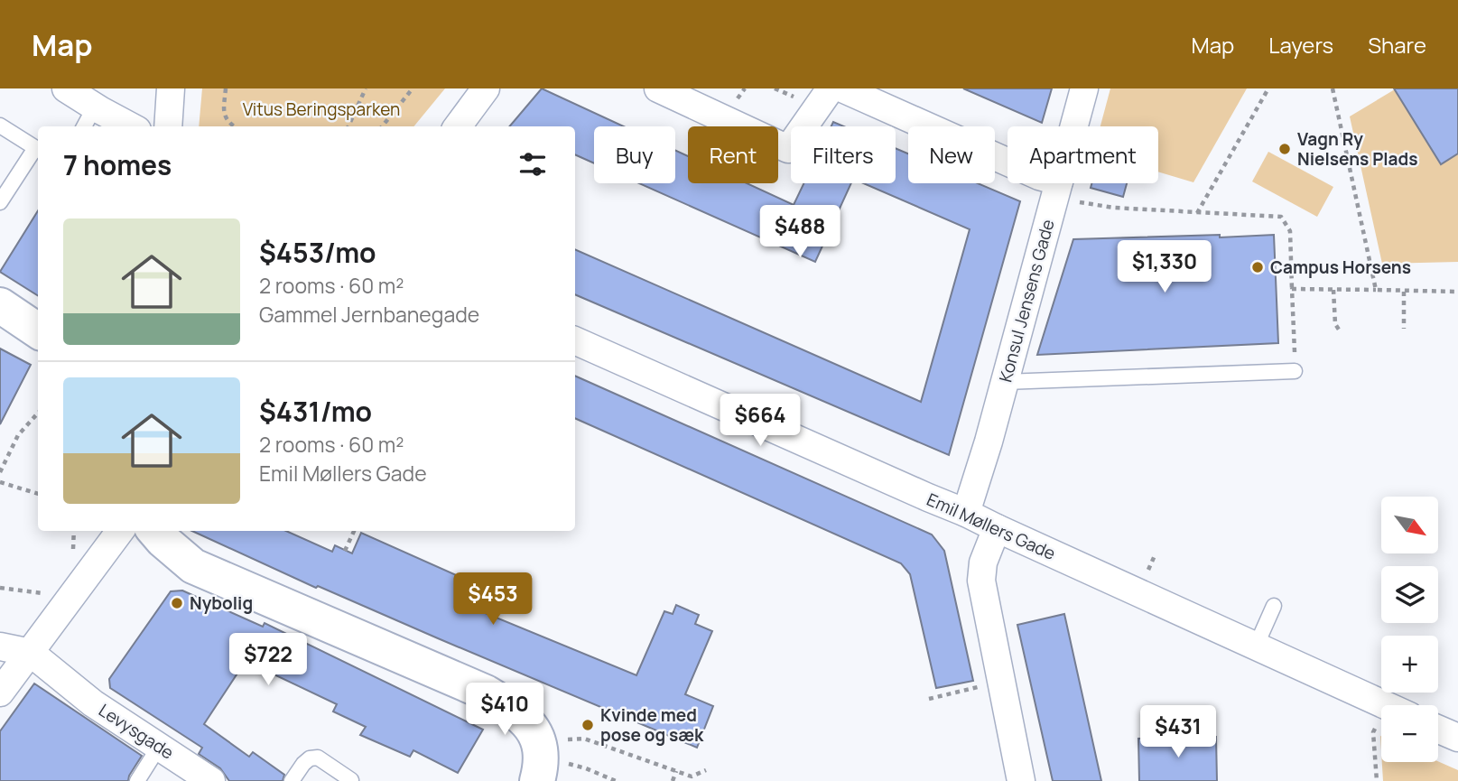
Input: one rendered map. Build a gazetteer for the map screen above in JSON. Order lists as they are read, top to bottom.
{
  "streets": {
    "street": ["Konsul Jensens Gade", "Emil Møllers Gade", "Levysgade"]
  },
  "crossings": [
    ["Konsul Jensens Gade", "Emil Møllers Gade"]
  ],
  "parks": ["Vitus Beringsparken"],
  "places": [
    "Vagn Ry Nielsens Plads",
    "Campus Horsens",
    "Nybolig",
    "Kvinde med pose og sæk"
  ],
  "north": "bottom right",
  "page": {
    "header": "Map",
    "nav": ["Map", "Layers", "Share"],
    "chip": [
      "Buy",
      "Rent",
      "Filters",
      "New",
      "Apartment"
    ],
    "heading": "7 homes",
    "list": [
      {
        "name": "$453/mo",
        "note": "2 rooms · 60 m² · Gammel Jernbanegade"
      },
      {
        "name": "$431/mo",
        "note": "2 rooms · 60 m² · Emil Møllers Gade"
      }
    ],
    "price": [
      "$488",
      "$1,330",
      "$664",
      "$453",
      "$722",
      "$410",
      "$431"
    ],
    "map_buttons": ["+", "−"]
  }
}
